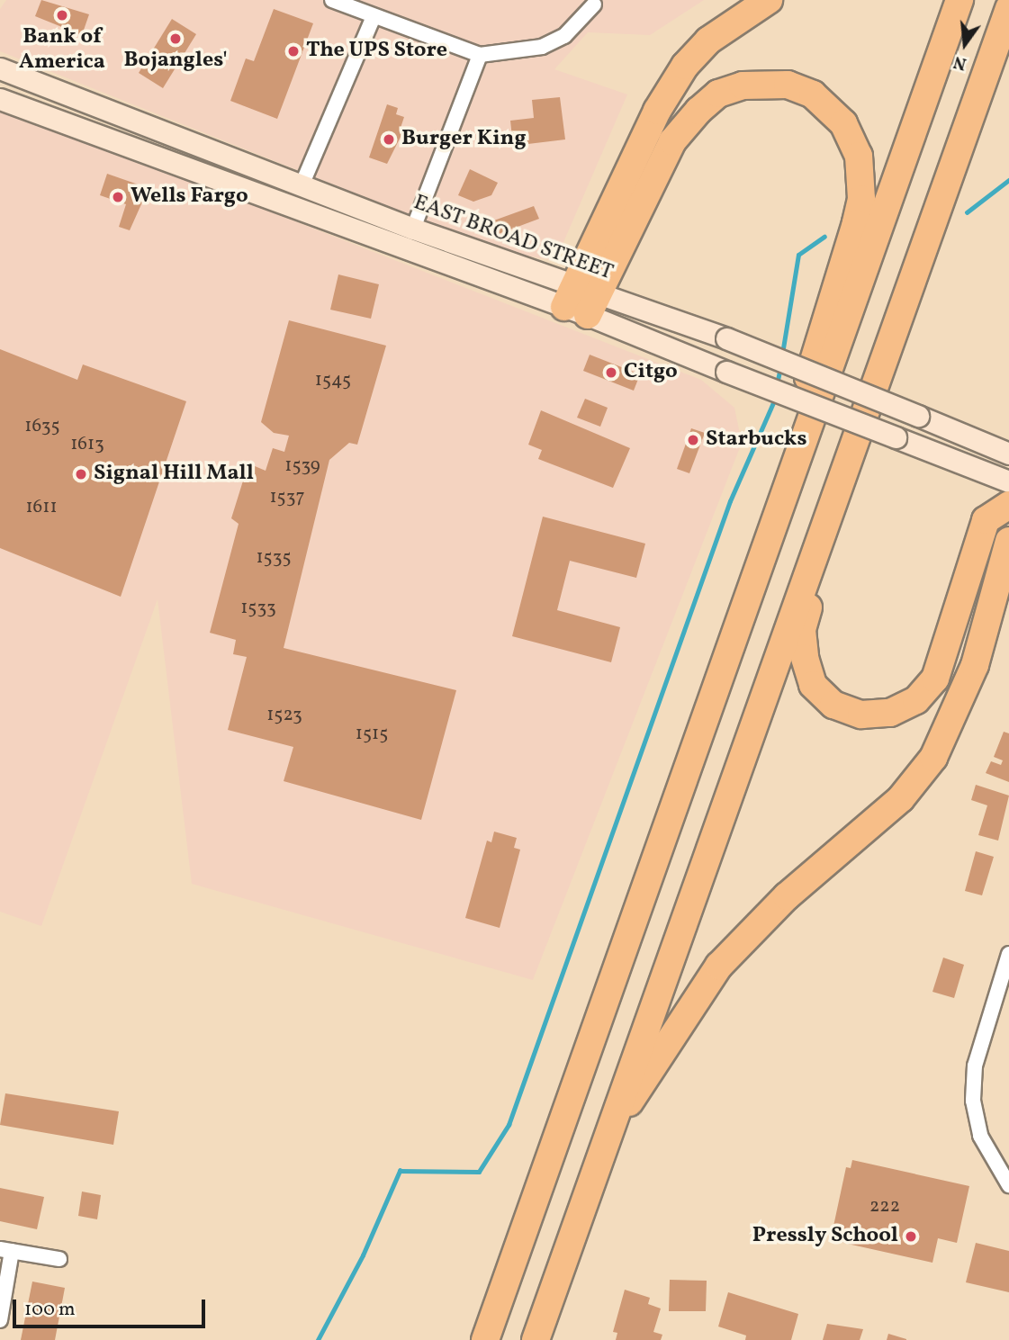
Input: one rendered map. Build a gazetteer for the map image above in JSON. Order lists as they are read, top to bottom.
{
  "streets": {
    "main road": ["EAST BROAD STREET"]
  },
  "places": [
    "Bank of America",
    "Bojangles'",
    "The UPS Store",
    "Burger King",
    "Wells Fargo",
    "Citgo",
    "Starbucks",
    "Signal Hill Mall",
    "Pressly School"
  ],
  "house_numbers": [
    "1545",
    "1635",
    "1613",
    "1539",
    "1537",
    "1611",
    "1535",
    "1533",
    "1523",
    "1515",
    "222"
  ],
  "scale_bar": "100 m",
  "north": "bottom"
}
